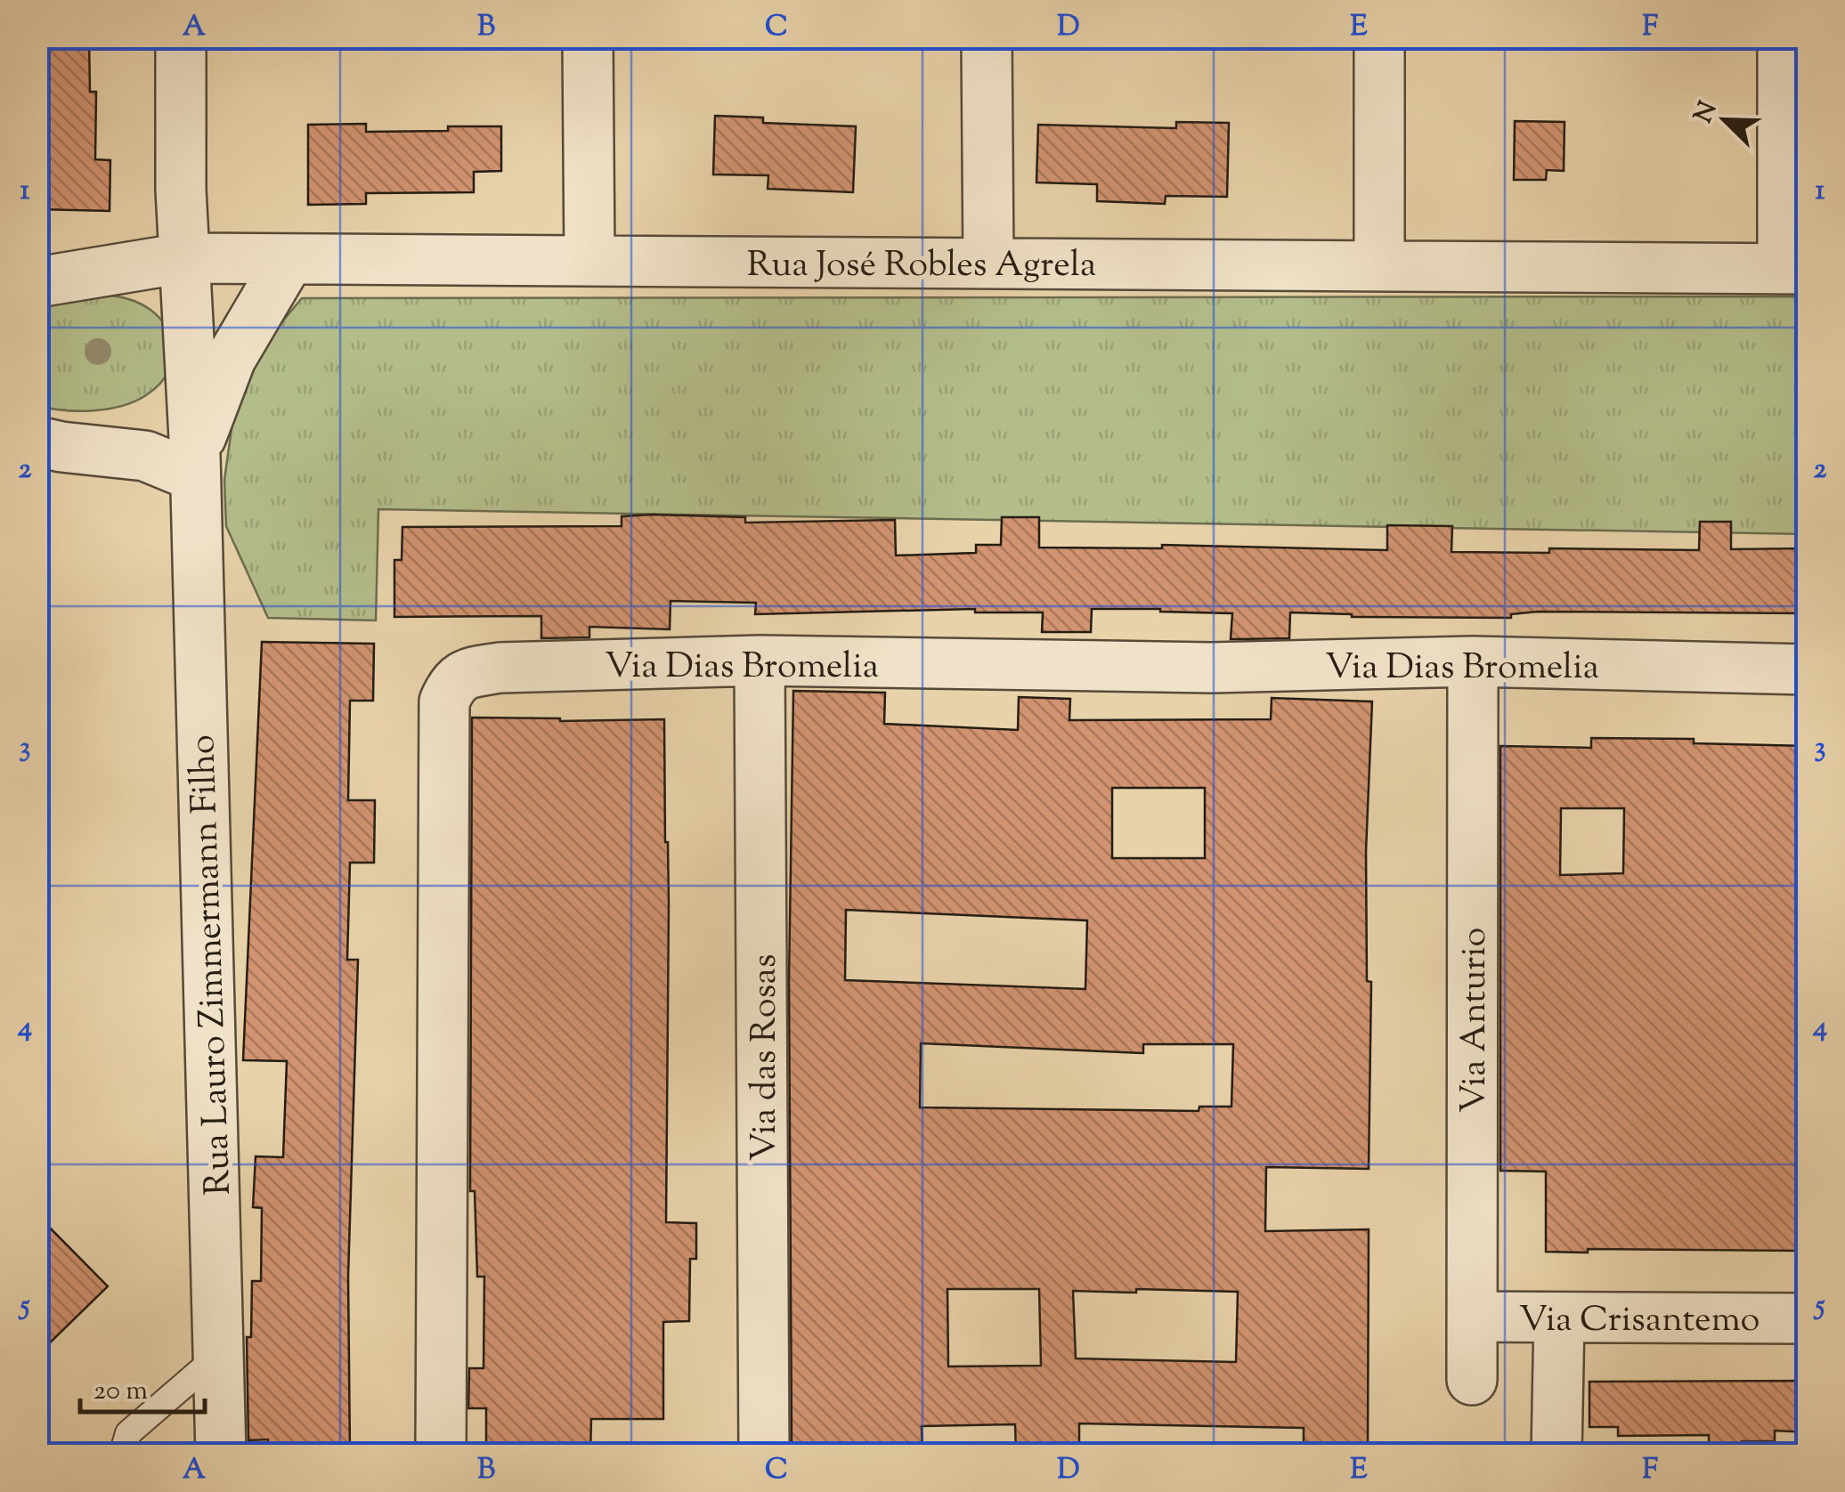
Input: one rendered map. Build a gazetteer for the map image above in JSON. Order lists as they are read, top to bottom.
{
  "streets": {
    "street": [
      "Rua José Robles Agrela",
      "Via Dias Bromelia",
      "Rua Lauro Zimmermann Filho",
      "Via Anturio",
      "Via das Rosas",
      "Via Crisantemo"
    ]
  },
  "crossings": [
    ["Rua José Robles Agrela", "Rua Lauro Zimmermann Filho"],
    ["Via Dias Bromelia", "Via Anturio"],
    ["Via Dias Bromelia", "Via das Rosas"],
    ["Via Anturio", "Via Crisantemo"]
  ],
  "scale_bar": "20 m",
  "north": "top left",
  "grid": {
    "columns": [
      "A",
      "B",
      "C",
      "D",
      "E",
      "F"
    ],
    "rows": [
      "1",
      "2",
      "3",
      "4",
      "5"
    ]
  }
}
